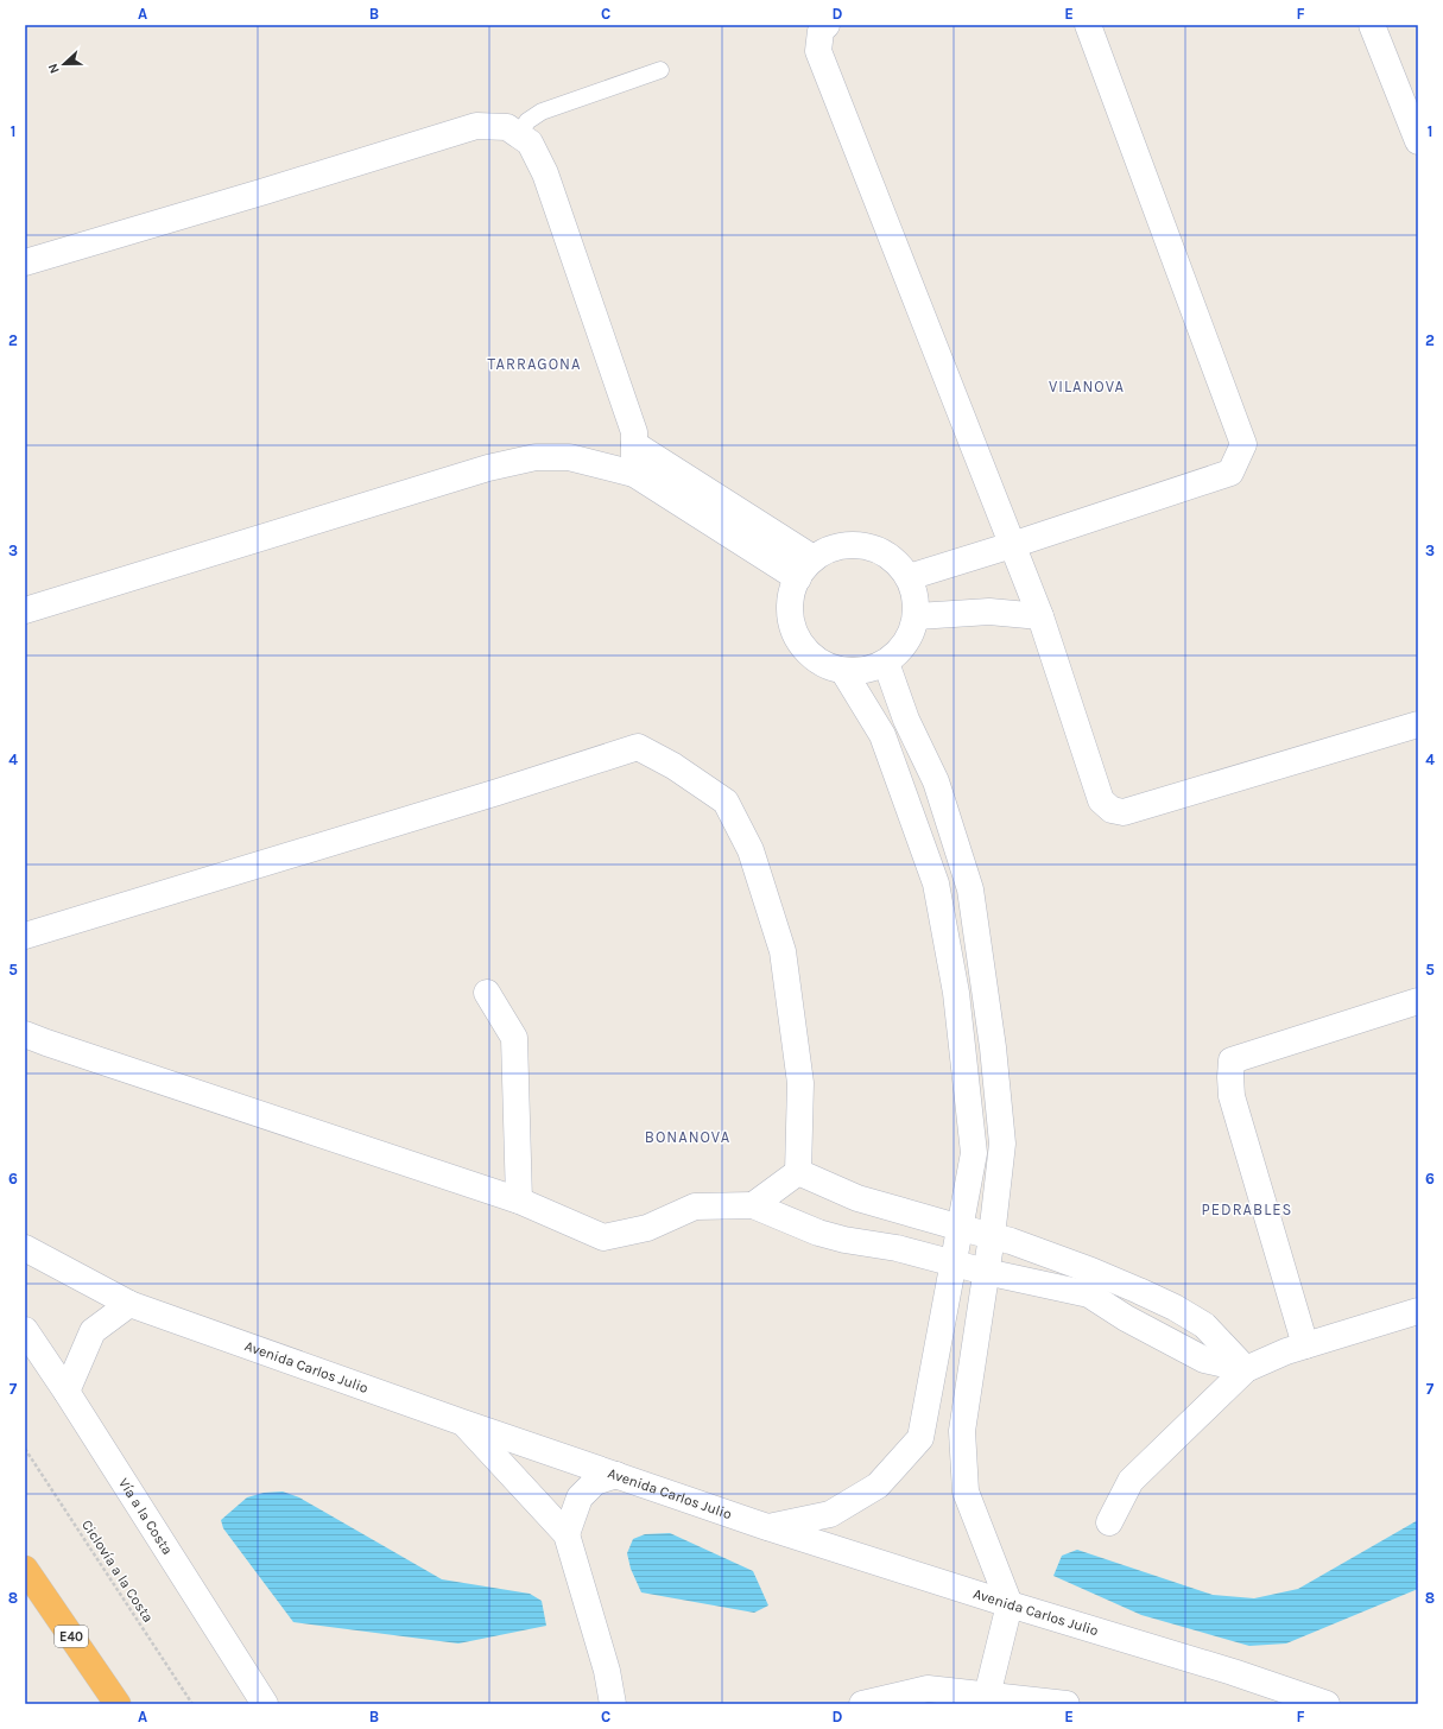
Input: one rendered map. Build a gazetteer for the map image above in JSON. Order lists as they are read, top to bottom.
{
  "streets": {
    "highway": ["E40"],
    "street": ["Avenida Carlos Julio", "Vía a la Costa"],
    "path": ["Ciclovía a la Costa"]
  },
  "districts": [
    "TARRAGONA",
    "VILANOVA",
    "BONANOVA",
    "PEDRABLES"
  ],
  "north": "left",
  "grid": {
    "columns": [
      "A",
      "B",
      "C",
      "D",
      "E",
      "F"
    ],
    "rows": [
      "1",
      "2",
      "3",
      "4",
      "5",
      "6",
      "7",
      "8"
    ]
  }
}
